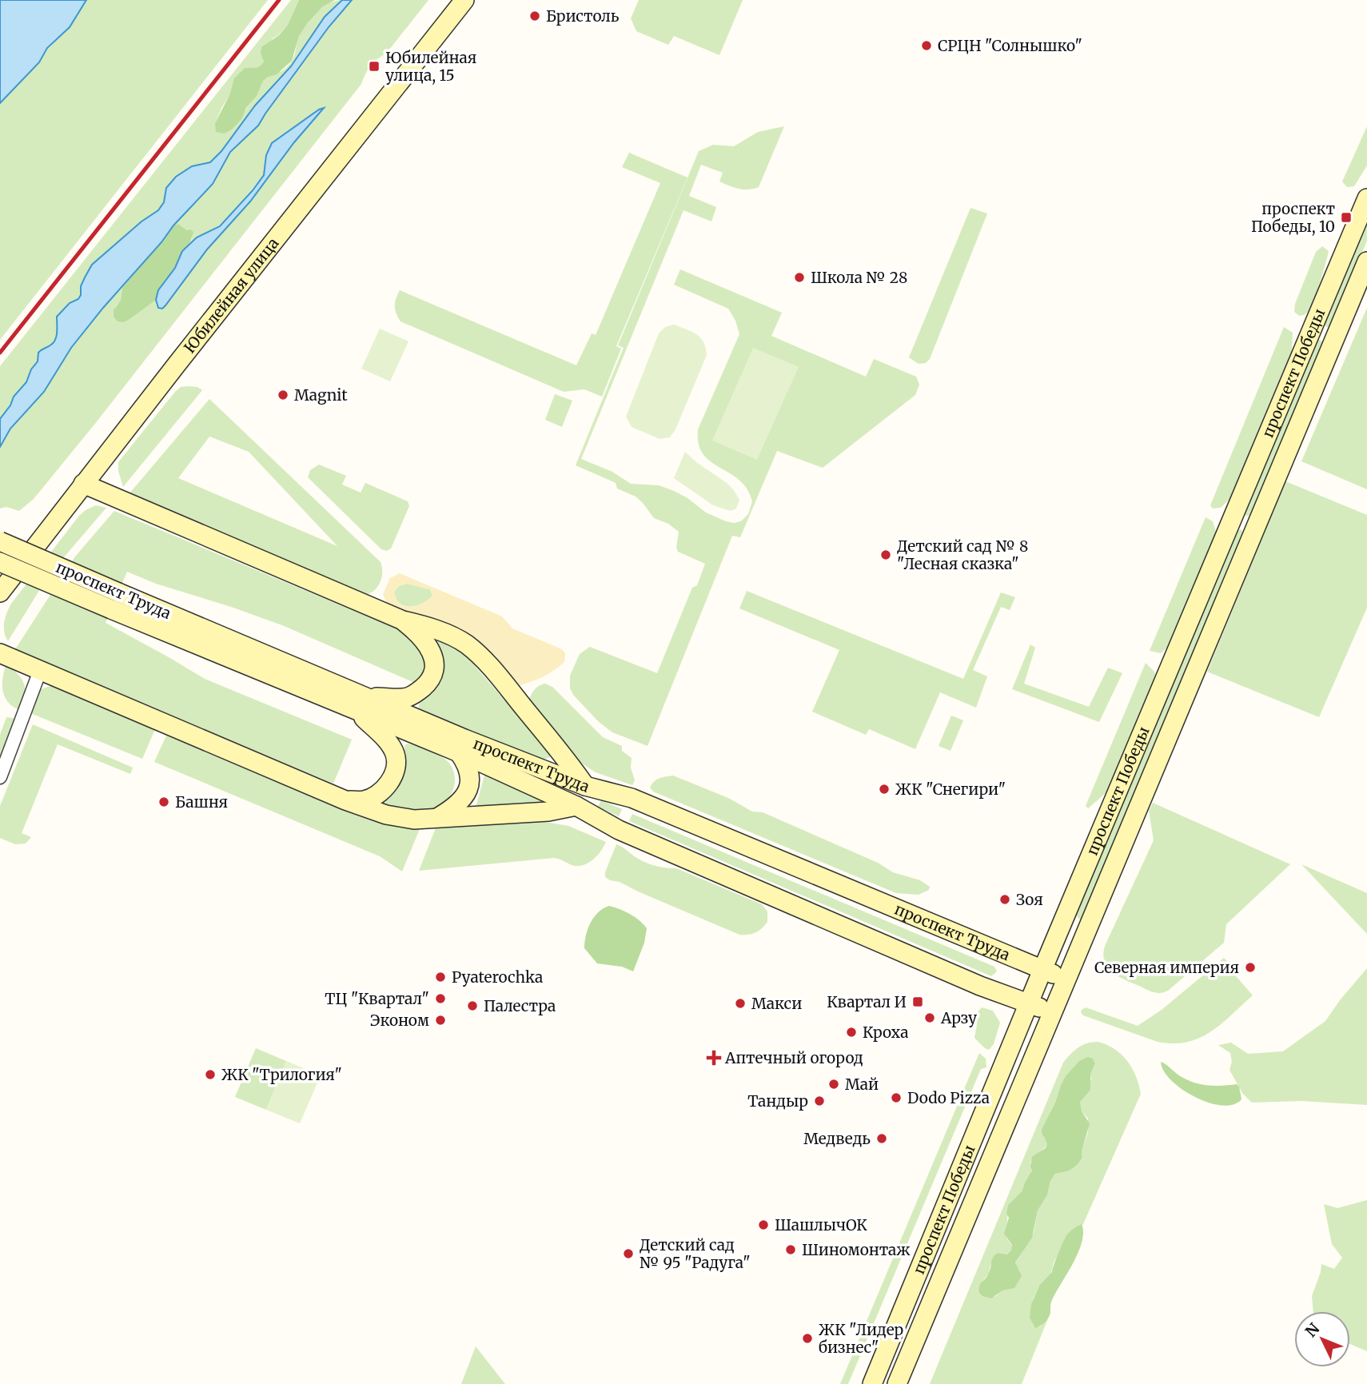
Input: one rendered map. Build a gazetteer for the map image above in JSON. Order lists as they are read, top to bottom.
{
  "streets": {
    "main road": ["Юбилейная улица", "проспект Победы", "проспект Труда"]
  },
  "crossings": [
    ["проспект Победы", "проспект Труда"]
  ],
  "places": {
    "other": [
      "Бристоль",
      "СРЦН \"Солнышко\"",
      "Школа № 28",
      "Magnit",
      "Детский сад № 8 \"Лесная сказка\"",
      "ЖК \"Снегири\"",
      "Башня",
      "Зоя",
      "Северная империя",
      "Pyaterochka",
      "ТЦ \"Квартал\"",
      "Макси",
      "Палестра",
      "Арзу",
      "Эконом",
      "Кроха",
      "ЖК \"Трилогия\"",
      "Май",
      "Dodo Pizza",
      "Тандыр",
      "Медведь",
      "ШашлычОК",
      "Шиномонтаж",
      "Детский сад № 95 \"Радуга\"",
      "ЖК \"Лидер бизнес\""
    ],
    "transit": ["Юбилейная улица, 15", "проспект Победы, 10", "Квартал И"],
    "health": ["Аптечный огород"]
  },
  "north": "top left"
}
